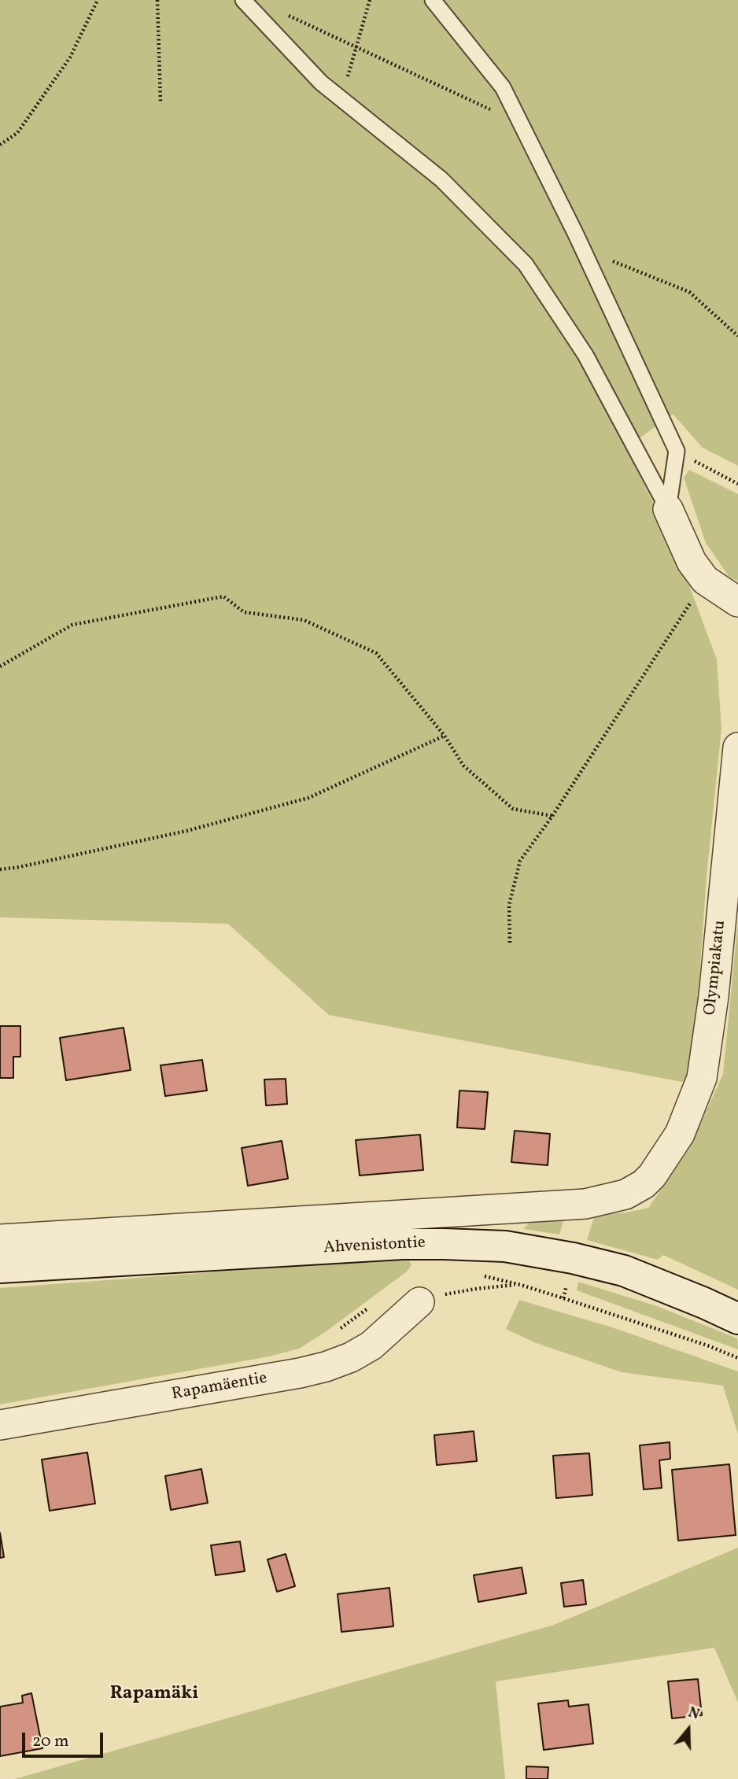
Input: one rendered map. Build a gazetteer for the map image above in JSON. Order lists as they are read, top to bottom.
{
  "streets": {
    "main road": ["Ahvenistontie"],
    "street": ["Olympiakatu", "Rapamäentie"]
  },
  "districts": ["Rapamäki"],
  "scale_bar": "20 m",
  "north": "top"
}
